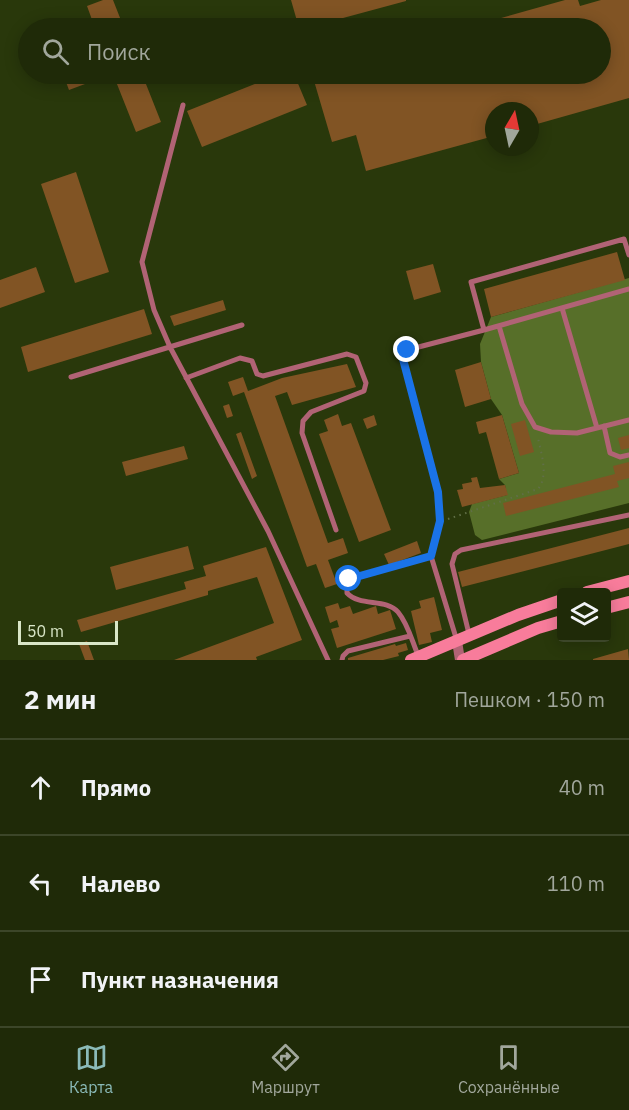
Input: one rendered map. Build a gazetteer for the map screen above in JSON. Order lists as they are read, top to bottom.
{
  "scale_bar": "50 m",
  "north": "top",
  "page": {
    "search": "Поиск",
    "scale": "50 m",
    "heading": ["2 мин", "Пешком · 150 m"],
    "list": [
      ["Прямо", "40 m"],
      ["Налево", "110 m"],
      "Пункт назначения"
    ],
    "nav": ["Карта", "Маршрут", "Сохранённые"]
  }
}
